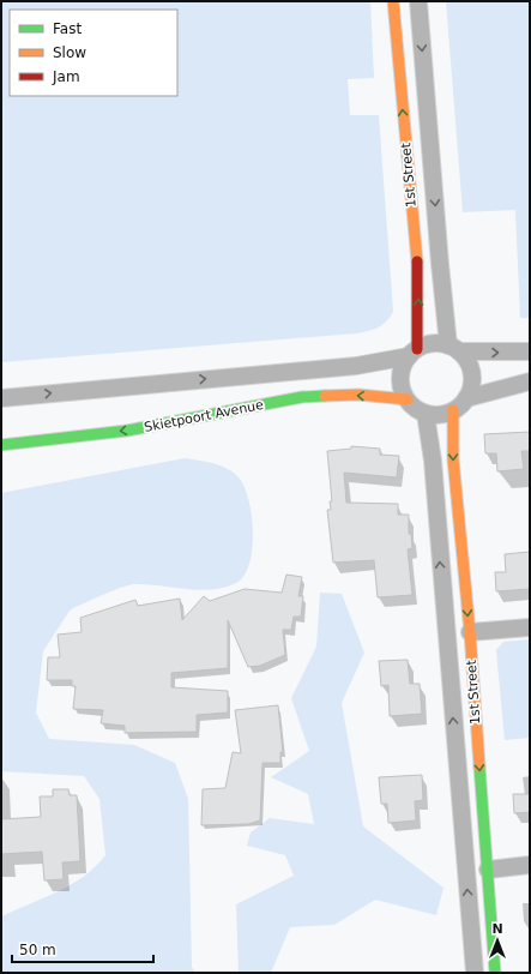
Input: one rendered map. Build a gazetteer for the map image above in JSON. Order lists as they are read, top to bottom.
{
  "streets": {
    "street": ["1st Street", "Skietpoort Avenue"]
  },
  "crossings": [
    ["1st Street", "Skietpoort Avenue"]
  ],
  "legend": ["Fast", "Slow", "Jam"],
  "scale_bar": "50 m",
  "north": "top"
}
